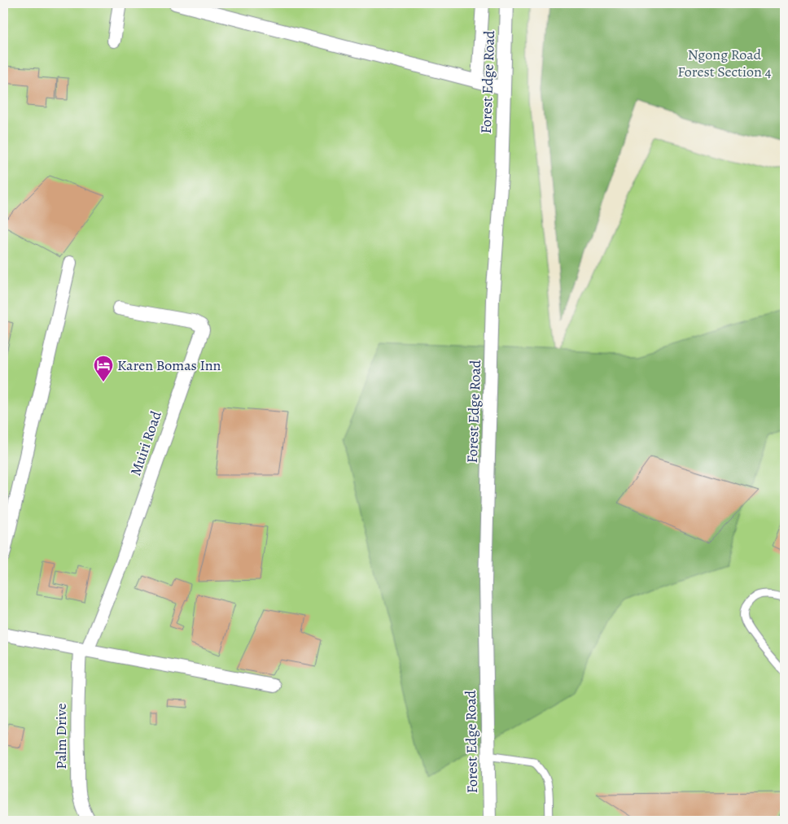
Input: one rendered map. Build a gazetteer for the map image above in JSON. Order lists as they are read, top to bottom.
{
  "streets": {
    "street": ["Forest Edge Road", "Muiri Road", "Palm Drive"]
  },
  "crossings": [
    ["Muiri Road", "Palm Drive"]
  ],
  "parks": ["Ngong Road Forest Section 4"],
  "places": {
    "hotel": ["Karen Bomas Inn"]
  }
}
